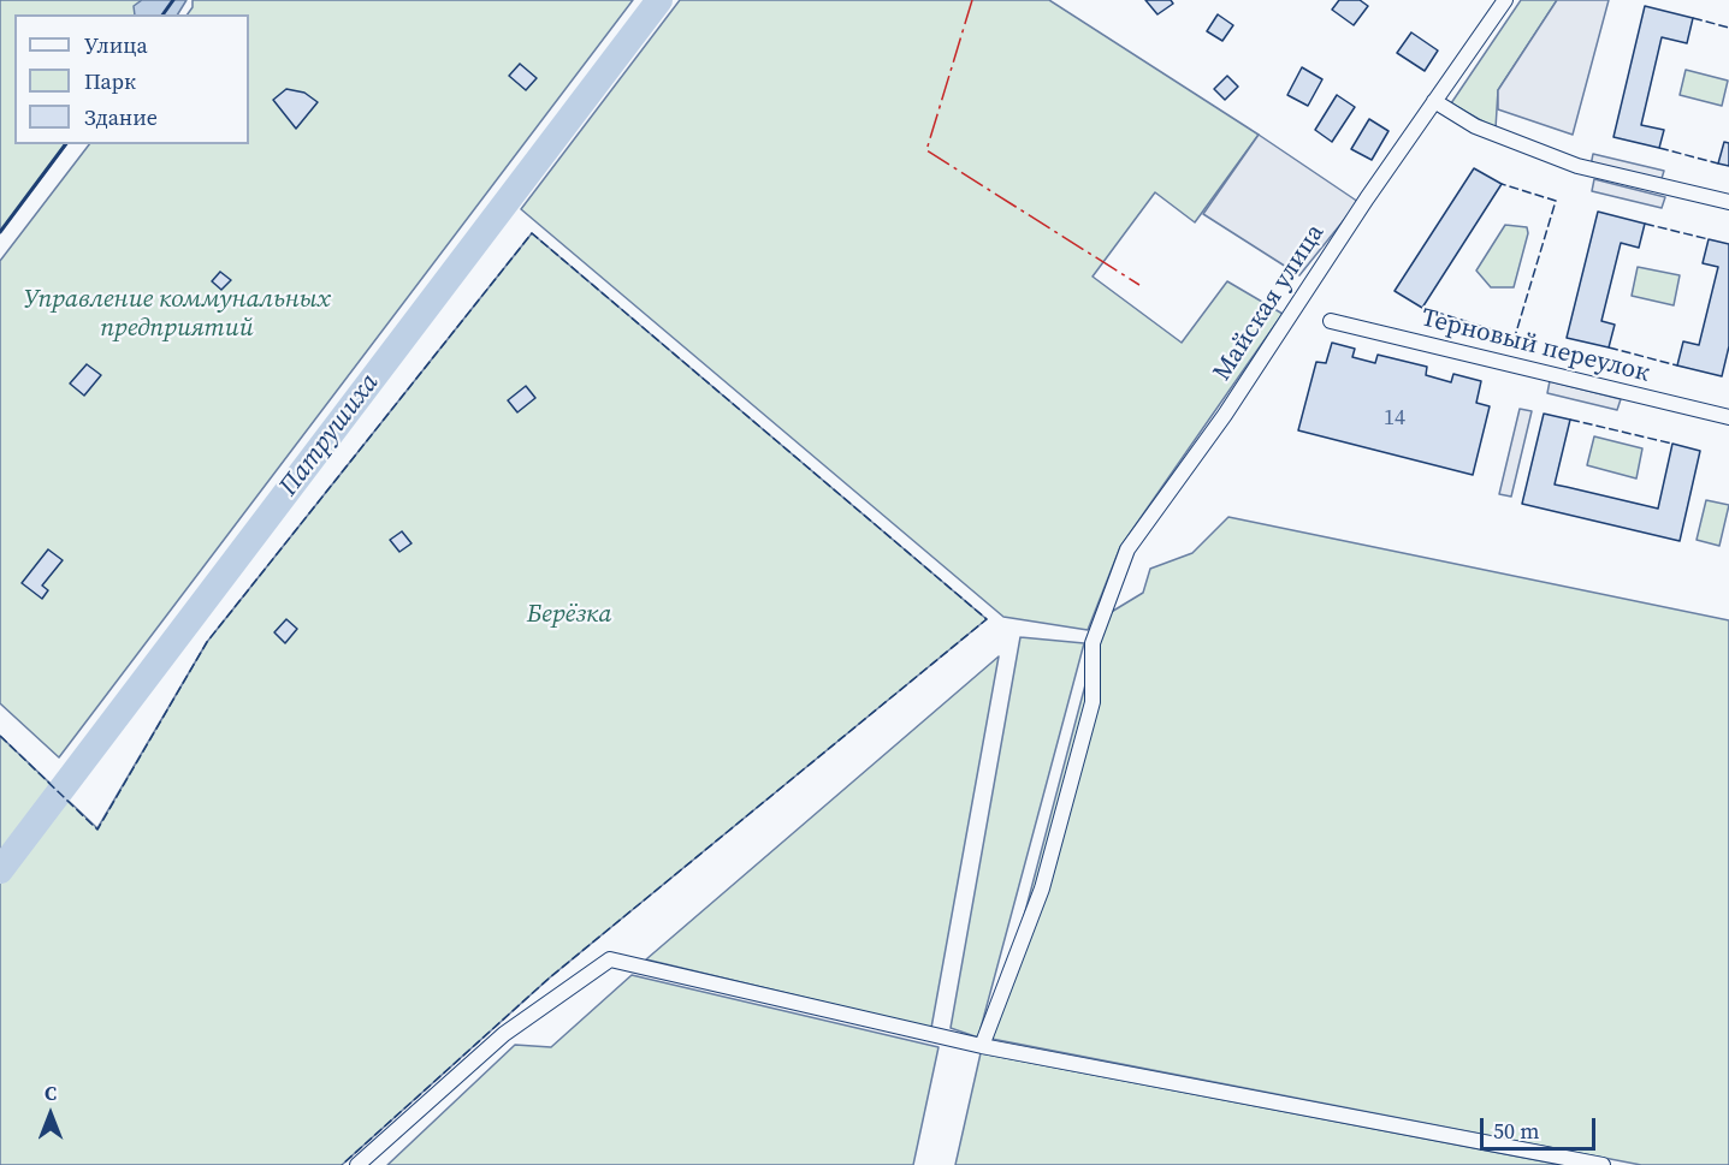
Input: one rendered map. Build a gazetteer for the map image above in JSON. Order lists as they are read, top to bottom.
{
  "streets": {
    "street": ["Майская улица", "Терновый переулок"]
  },
  "water": ["Патрушиха"],
  "parks": ["Управление коммунальных предприятий", "Берёзка"],
  "house_numbers": ["14"],
  "legend": ["Улица", "Парк", "Здание"],
  "scale_bar": "50 m",
  "north": "top"
}
